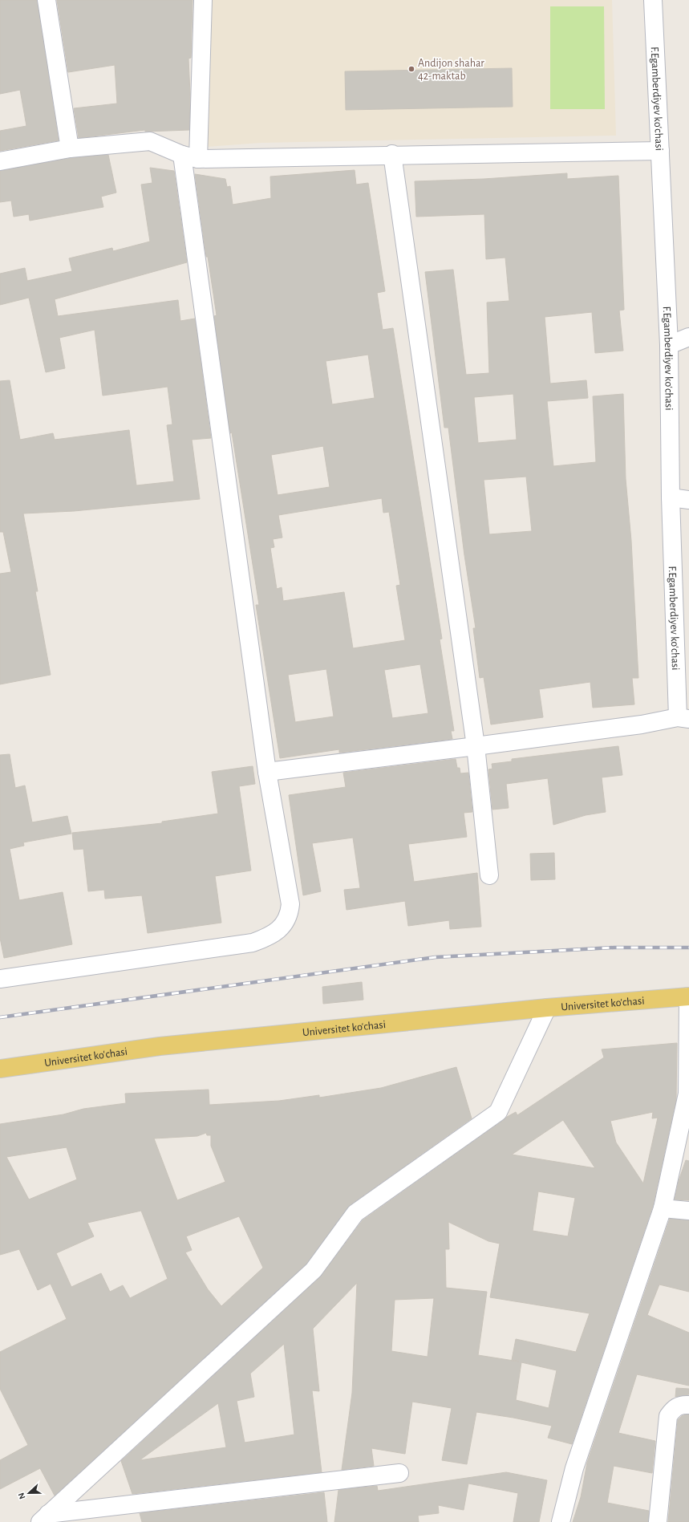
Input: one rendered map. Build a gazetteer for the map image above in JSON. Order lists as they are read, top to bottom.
{
  "streets": {
    "main road": ["Universitet kо‘chasi"],
    "street": ["F.Egamberdiyev kо‘chasi"]
  },
  "places": ["Andijon shahar 42-maktab"],
  "north": "left"
}
